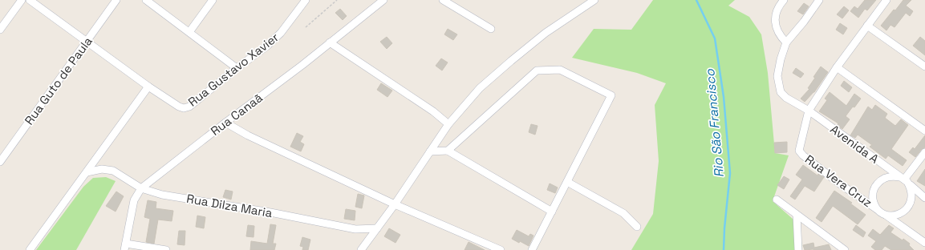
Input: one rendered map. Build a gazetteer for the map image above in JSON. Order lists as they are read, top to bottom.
{
  "streets": {
    "street": [
      "Rua Gustavo Xavier",
      "Rua Guto de Paula",
      "Rua Canaã",
      "Avenida A",
      "Rua Vera Cruz",
      "Rua Dilza Maria"
    ]
  },
  "crossings": [
    ["Rua Canaã", "Rua Dilza Maria"],
    ["Avenida A", "Rua Vera Cruz"]
  ],
  "water": ["Rio São Francisco"]
}
